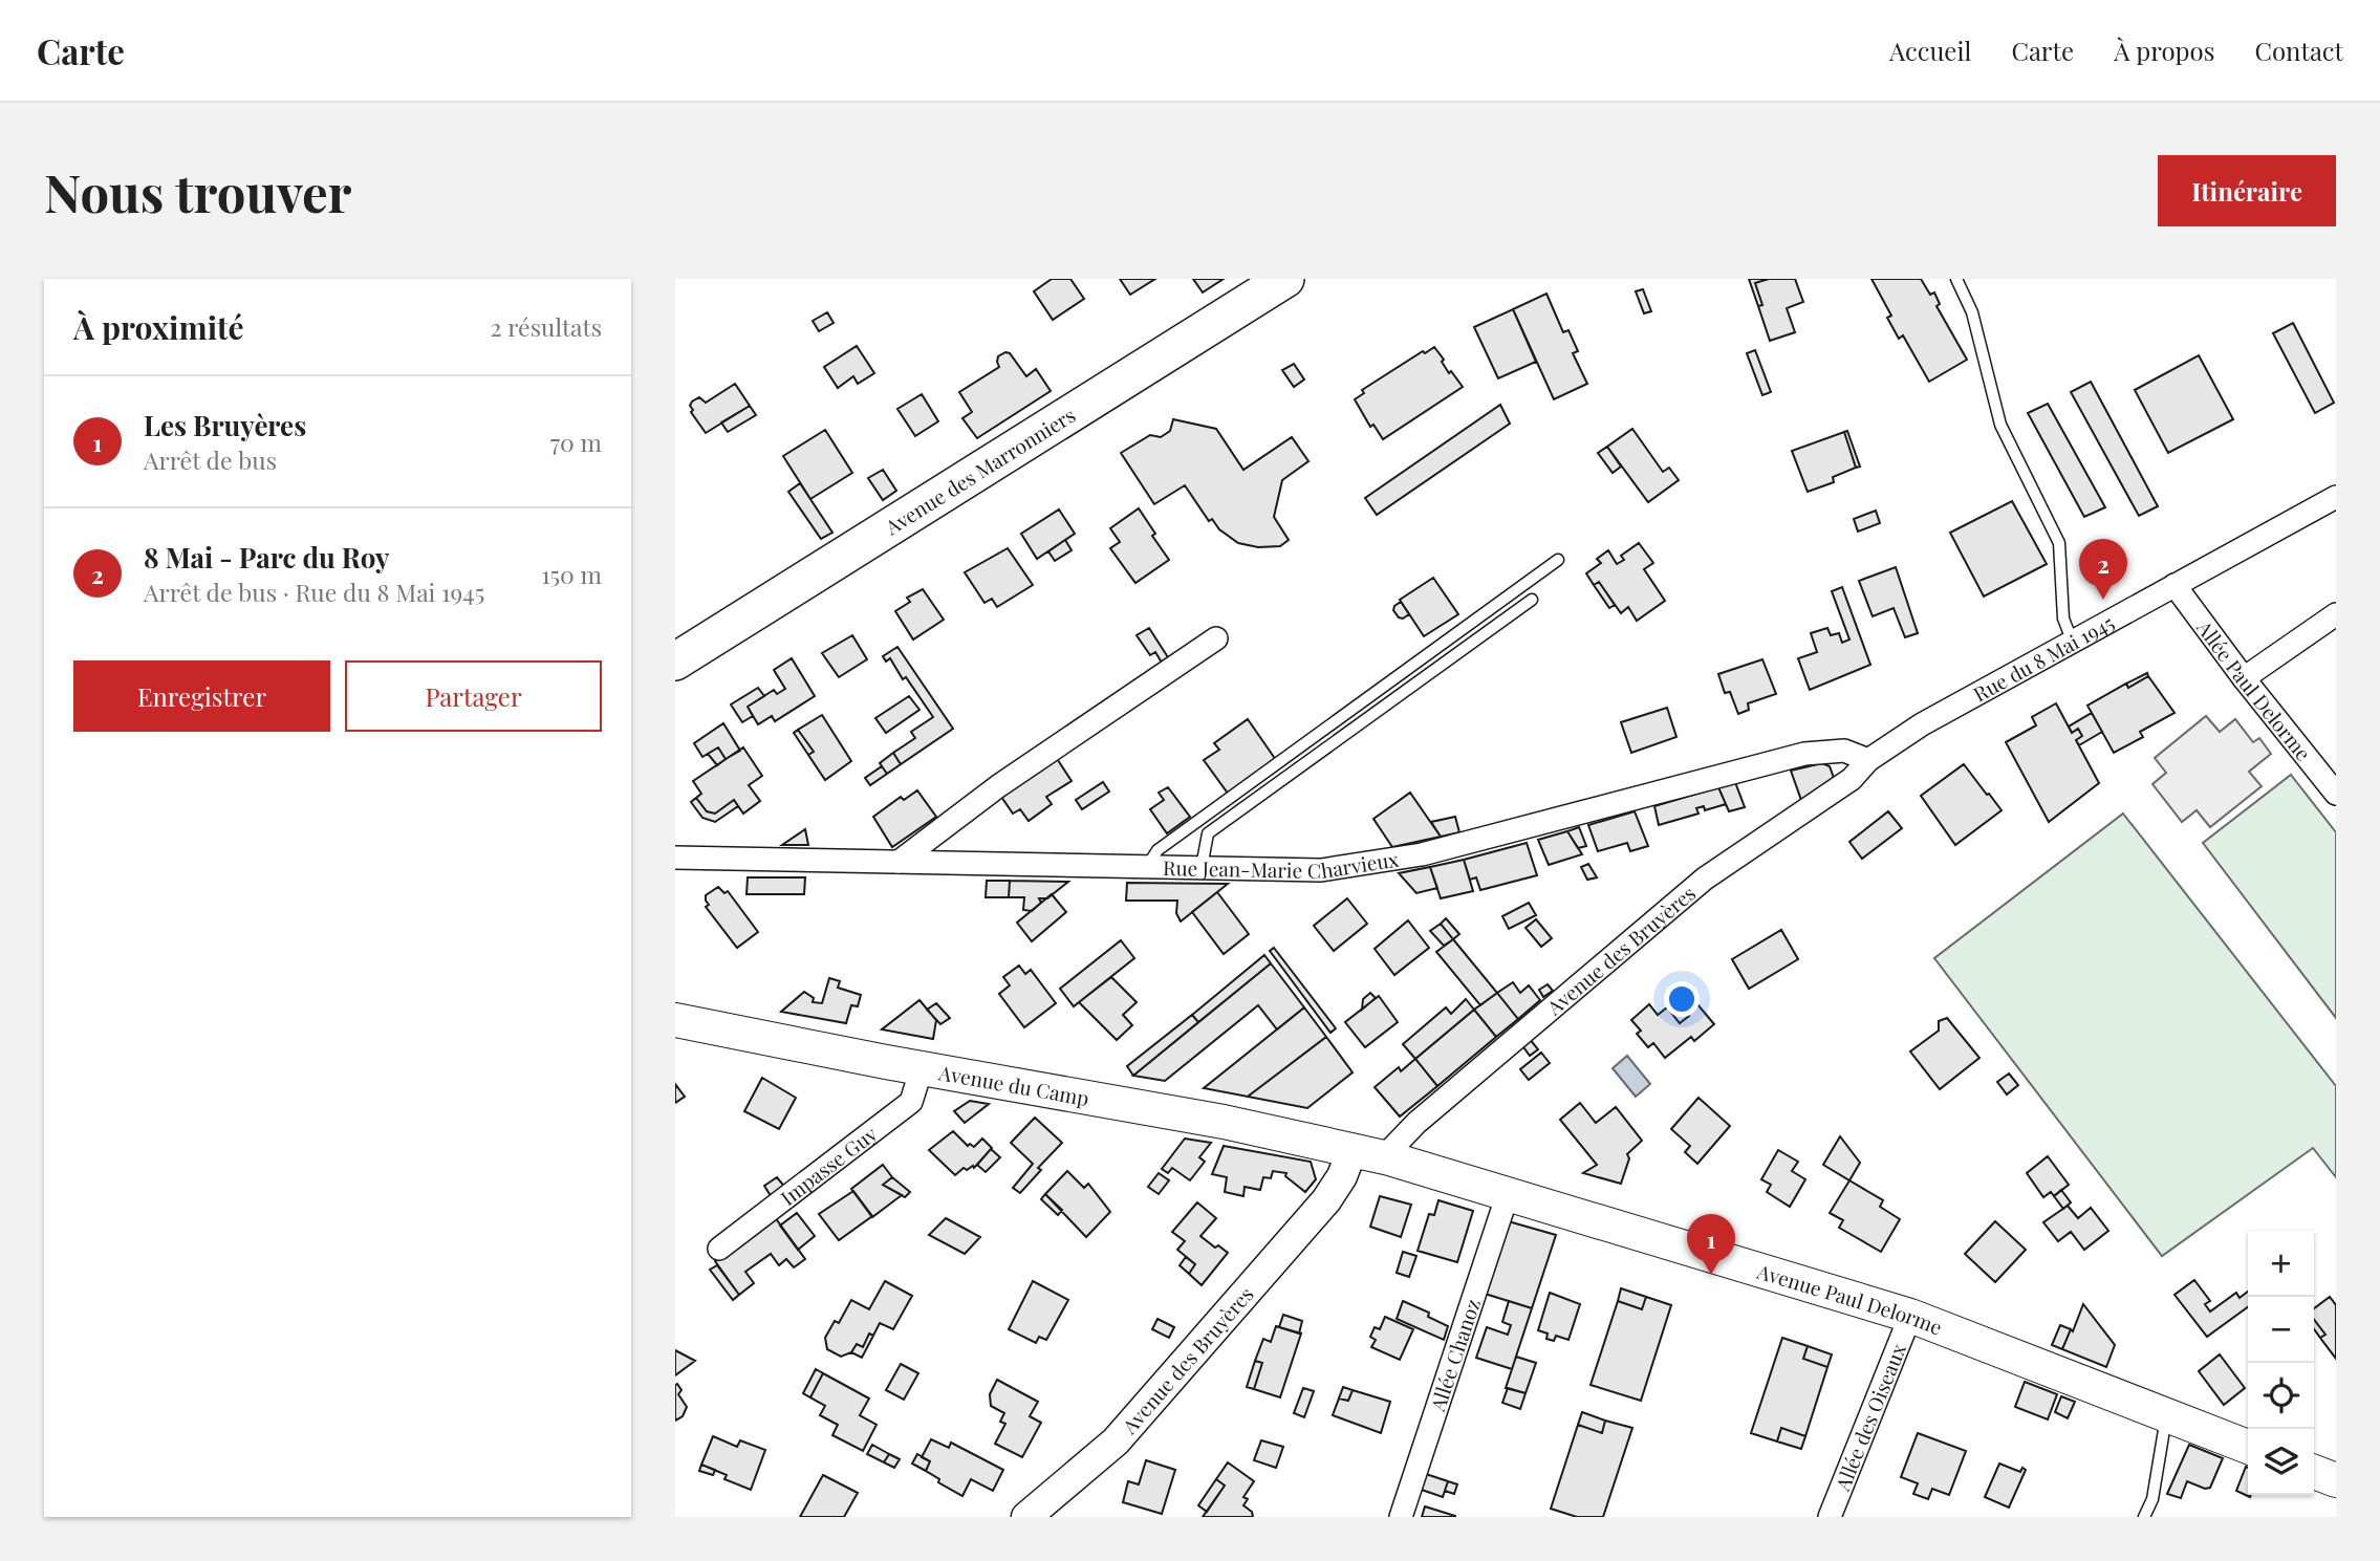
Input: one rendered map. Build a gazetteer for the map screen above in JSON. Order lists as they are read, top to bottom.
{
  "streets": {
    "main road": ["Avenue des Marronniers", "Avenue du Camp", "Avenue Paul Delorme"],
    "street": [
      "Rue du 8 Mai 1945",
      "Allée Paul Delorme",
      "Rue Jean-Marie Charvieux",
      "Avenue des Bruyères",
      "Impasse Guy",
      "Allée Chanoz",
      "Allée des Oiseaux"
    ]
  },
  "crossings": [
    ["Rue du 8 Mai 1945", "Allée Paul Delorme"],
    ["Rue du 8 Mai 1945", "Rue Jean-Marie Charvieux"],
    ["Rue du 8 Mai 1945", "Avenue des Bruyères"],
    ["Rue Jean-Marie Charvieux", "Avenue des Bruyères"],
    ["Avenue des Bruyères", "Avenue du Camp"],
    ["Avenue des Bruyères", "Avenue Paul Delorme"],
    ["Avenue du Camp", "Impasse Guy"],
    ["Avenue du Camp", "Avenue Paul Delorme"],
    ["Avenue Paul Delorme", "Allée Chanoz"],
    ["Avenue Paul Delorme", "Allée des Oiseaux"]
  ],
  "page": {
    "header": "Carte",
    "nav": [
      "Accueil",
      "Carte",
      "À propos",
      "Contact"
    ],
    "buttons": [
      "Itinéraire",
      ["Enregistrer", "Partager"]
    ],
    "title": "Nous trouver",
    "heading": ["À proximité", "2 résultats"],
    "list": [
      {
        "mark": "1",
        "name": "Les Bruyères",
        "note": "Arrêt de bus",
        "value": "70 m"
      },
      {
        "mark": "2",
        "name": "8 Mai - Parc du Roy",
        "note": "Arrêt de bus · Rue du 8 Mai 1945",
        "value": "150 m"
      }
    ],
    "pins": ["2", "1"],
    "map_buttons": ["+", "−"]
  }
}
